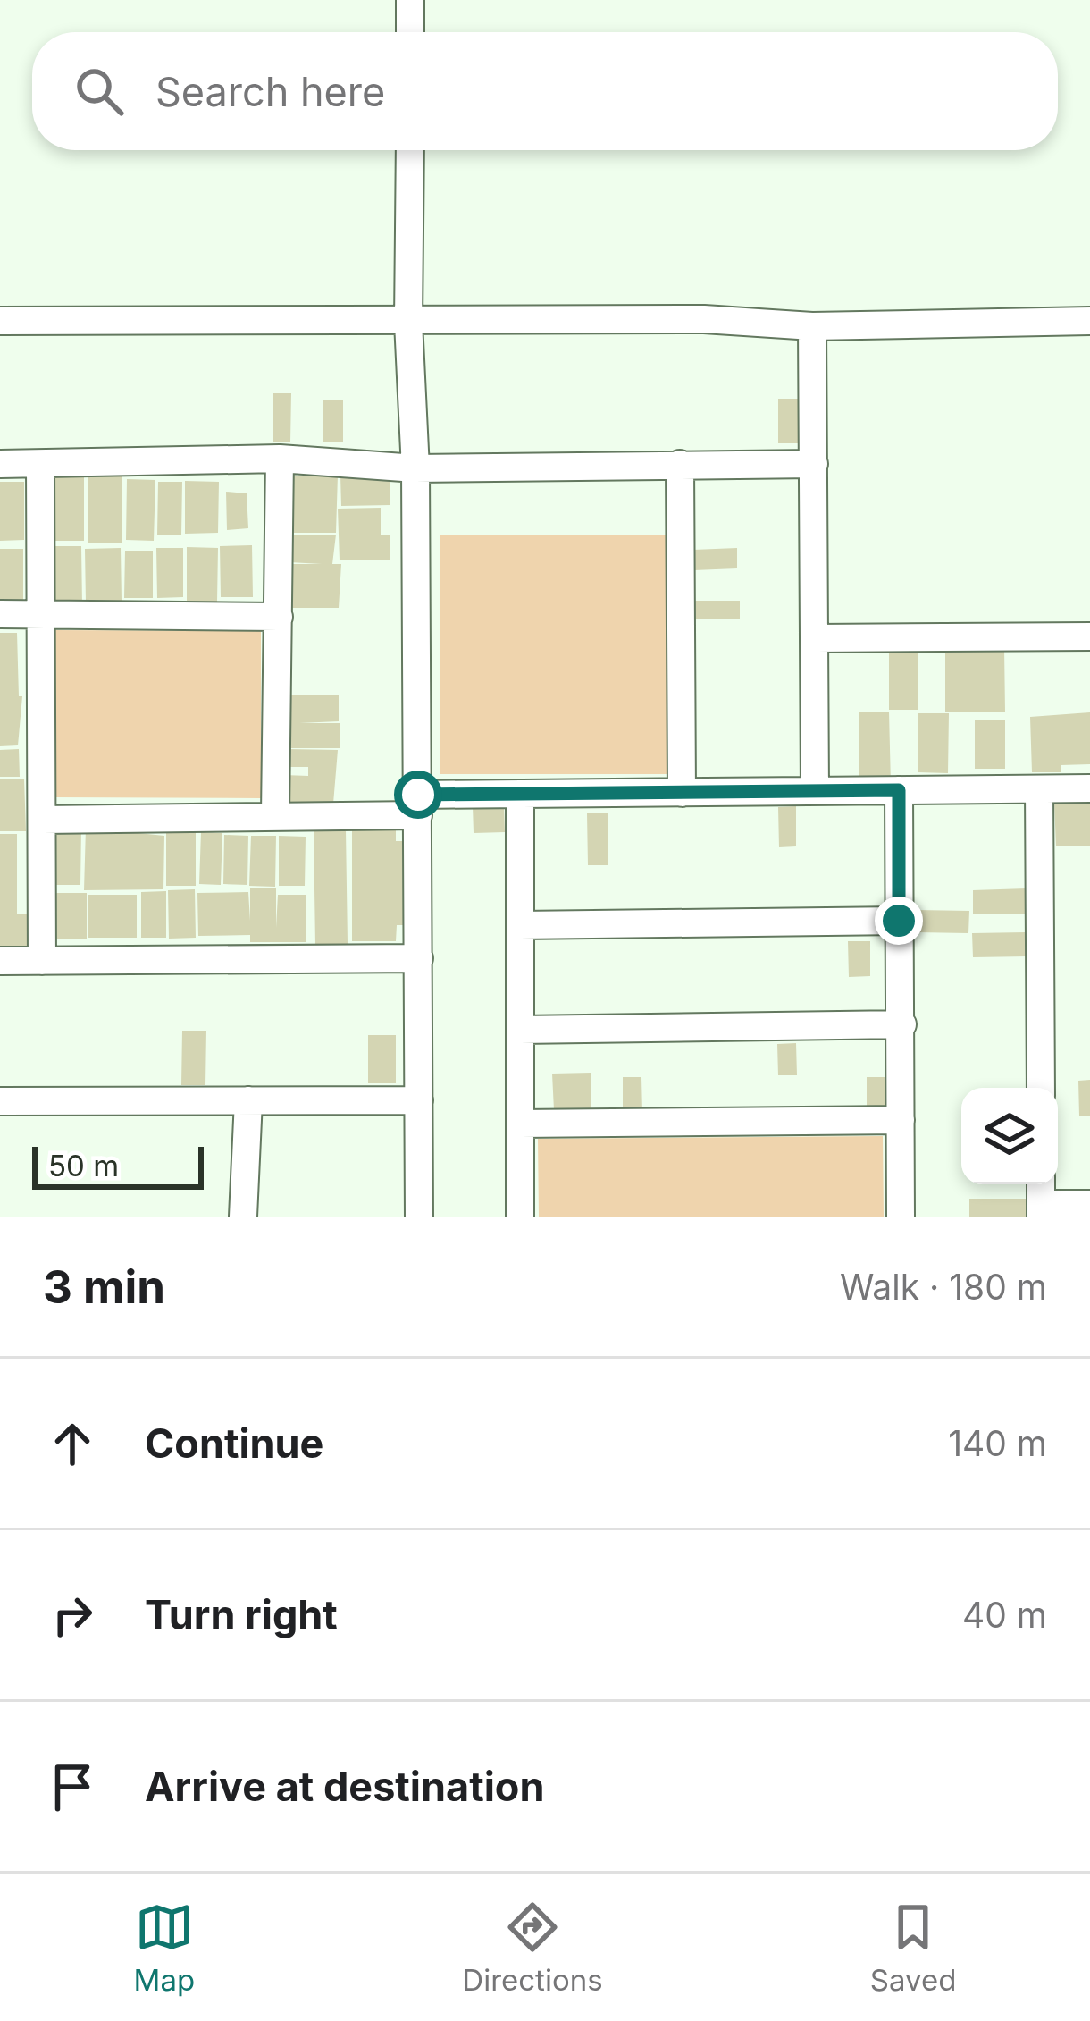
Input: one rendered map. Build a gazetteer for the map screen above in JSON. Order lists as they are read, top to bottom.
{
  "scale_bar": "50 m",
  "page": {
    "search": "Search here",
    "scale": "50 m",
    "heading": ["3 min", "Walk · 180 m"],
    "list": [
      ["Continue", "140 m"],
      ["Turn right", "40 m"],
      "Arrive at destination"
    ],
    "nav": ["Map", "Directions", "Saved"]
  }
}
